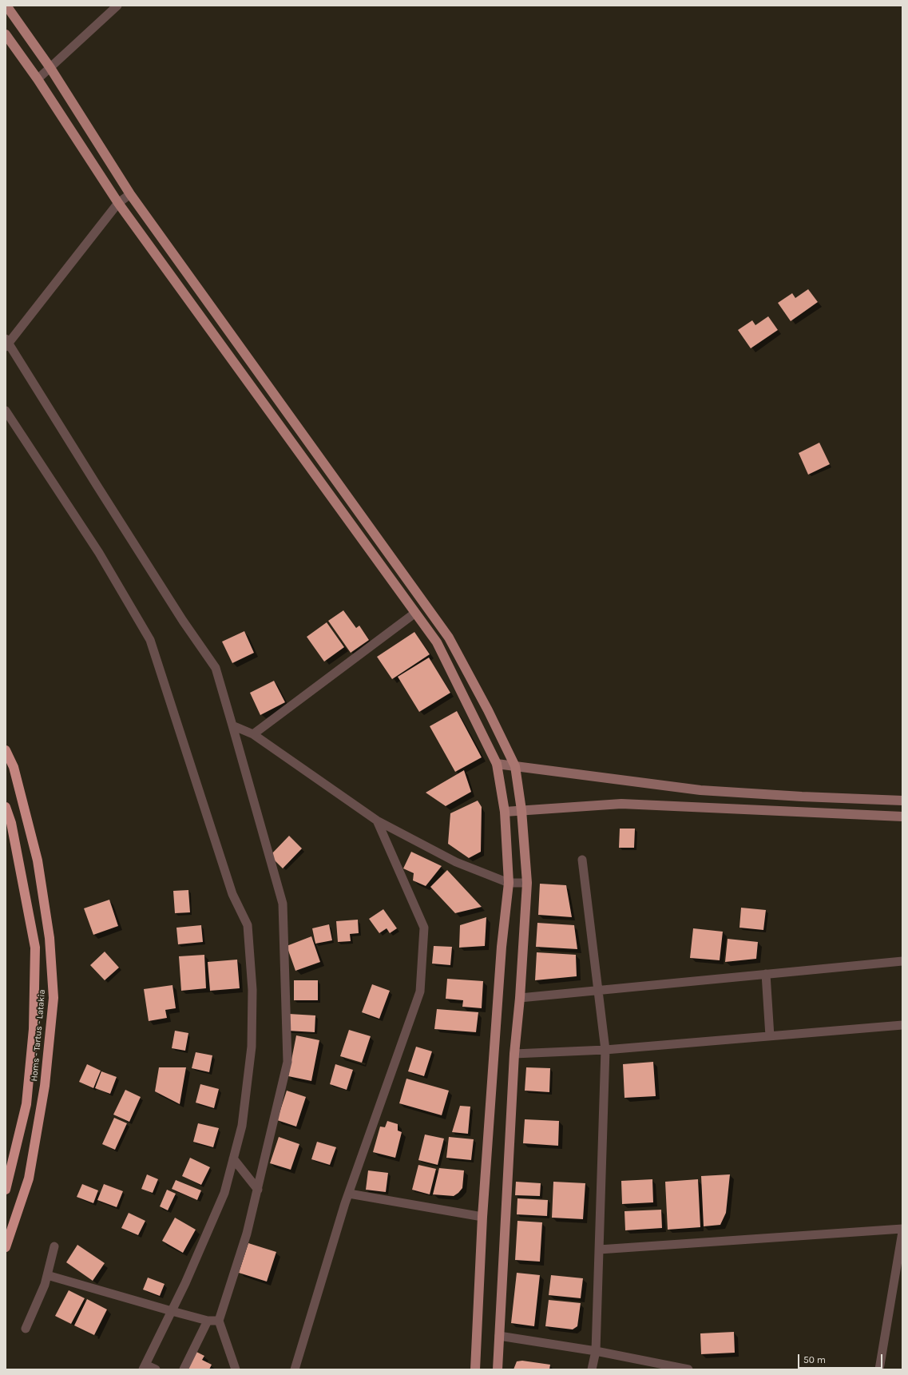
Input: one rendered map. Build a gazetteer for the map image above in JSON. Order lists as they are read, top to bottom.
{
  "streets": {
    "highway": ["Homs - Tartus - Latakia"]
  },
  "scale_bar": "50 m"
}
